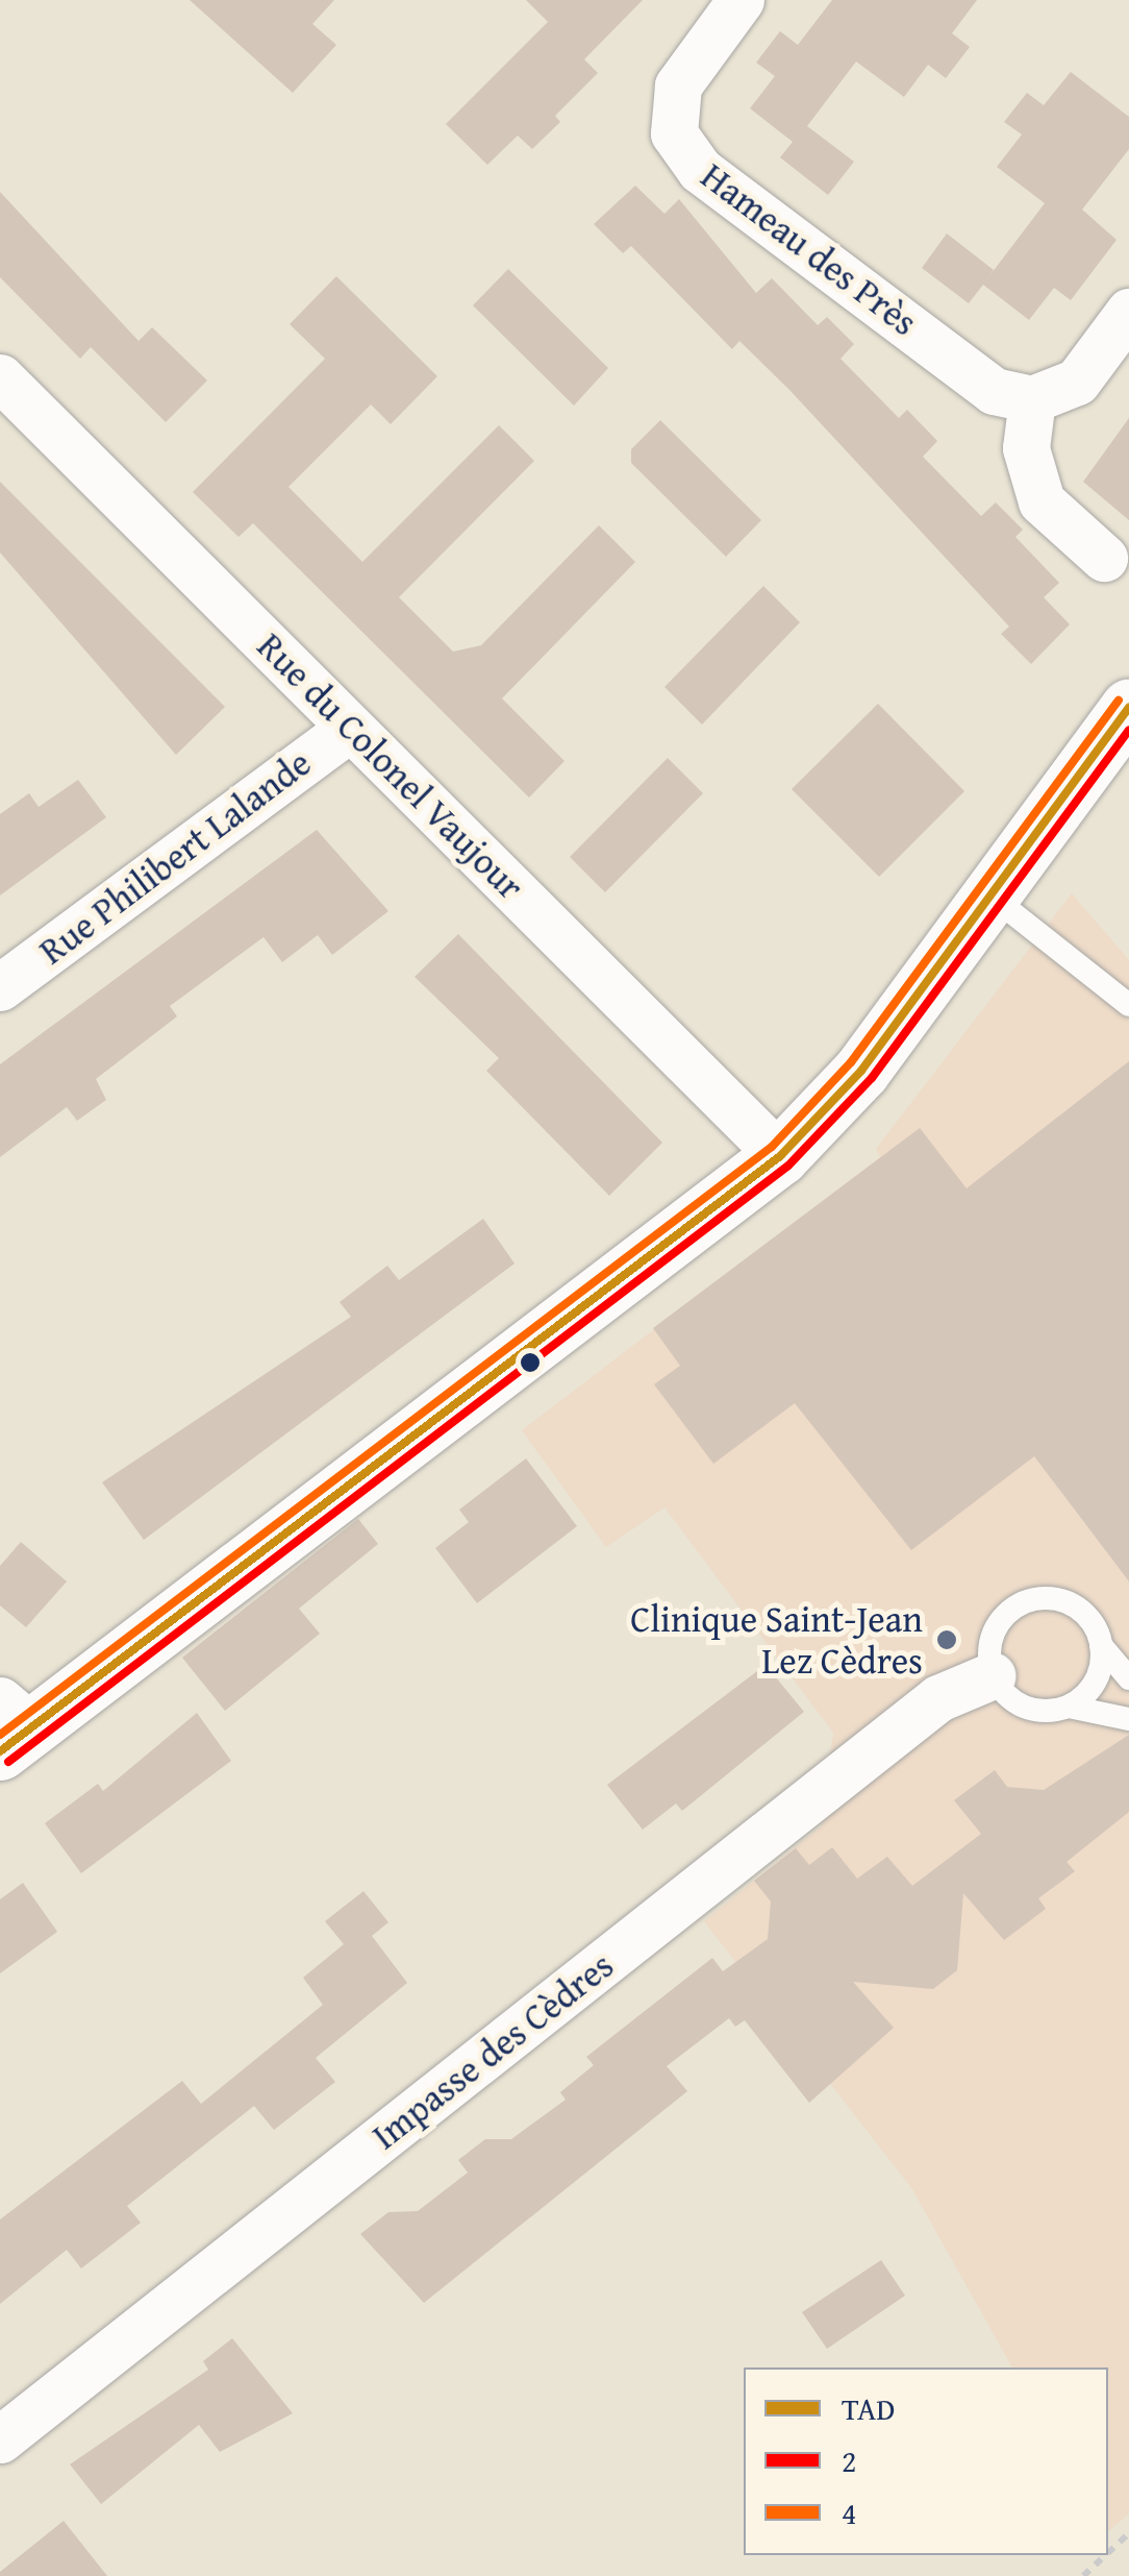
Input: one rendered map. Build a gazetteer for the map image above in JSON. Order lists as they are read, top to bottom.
{
  "streets": {
    "street": [
      "Hameau des Près",
      "Rue du Colonel Vaujour",
      "Rue Philibert Lalande",
      "Impasse des Cèdres"
    ]
  },
  "crossings": [
    ["Rue du Colonel Vaujour", "Rue Philibert Lalande"]
  ],
  "places": ["Clinique Saint-Jean Lez Cèdres"],
  "lines": ["transit line 4", "transit line TAD", "transit line 2"],
  "legend": ["TAD", "2", "4"]
}
